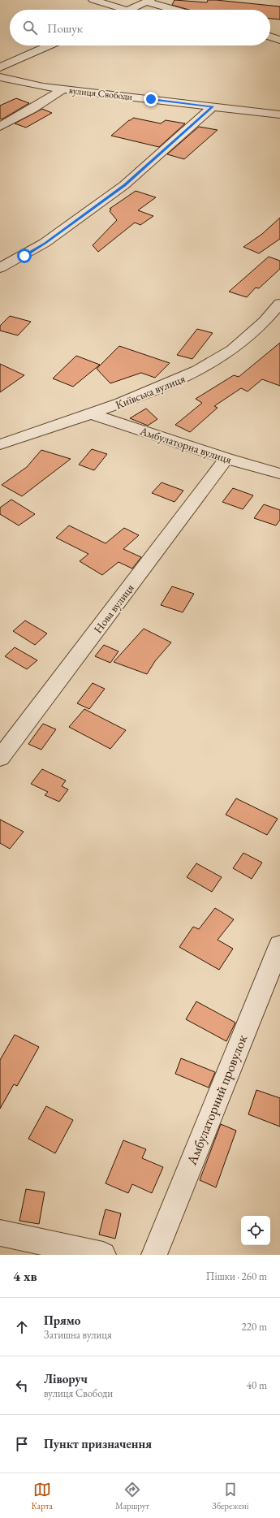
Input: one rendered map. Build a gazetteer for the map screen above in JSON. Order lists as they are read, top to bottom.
{
  "streets": {
    "street": [
      "вулиця Свободи",
      "Київська вулиця",
      "Амбулаторна вулиця",
      "Нова вулиця",
      "Амбулаторний провулок"
    ]
  },
  "crossings": [
    ["Київська вулиця", "Амбулаторна вулиця"],
    ["Амбулаторна вулиця", "Нова вулиця"]
  ],
  "page": {
    "search": "Пошук",
    "heading": ["4 хв", "Пішки · 260 m"],
    "list": [
      ["Прямо", "Затишна вулиця", "220 m"],
      ["Ліворуч", "вулиця Свободи", "40 m"],
      "Пункт призначення"
    ],
    "nav": ["Карта", "Маршрут", "Збережені"]
  }
}
